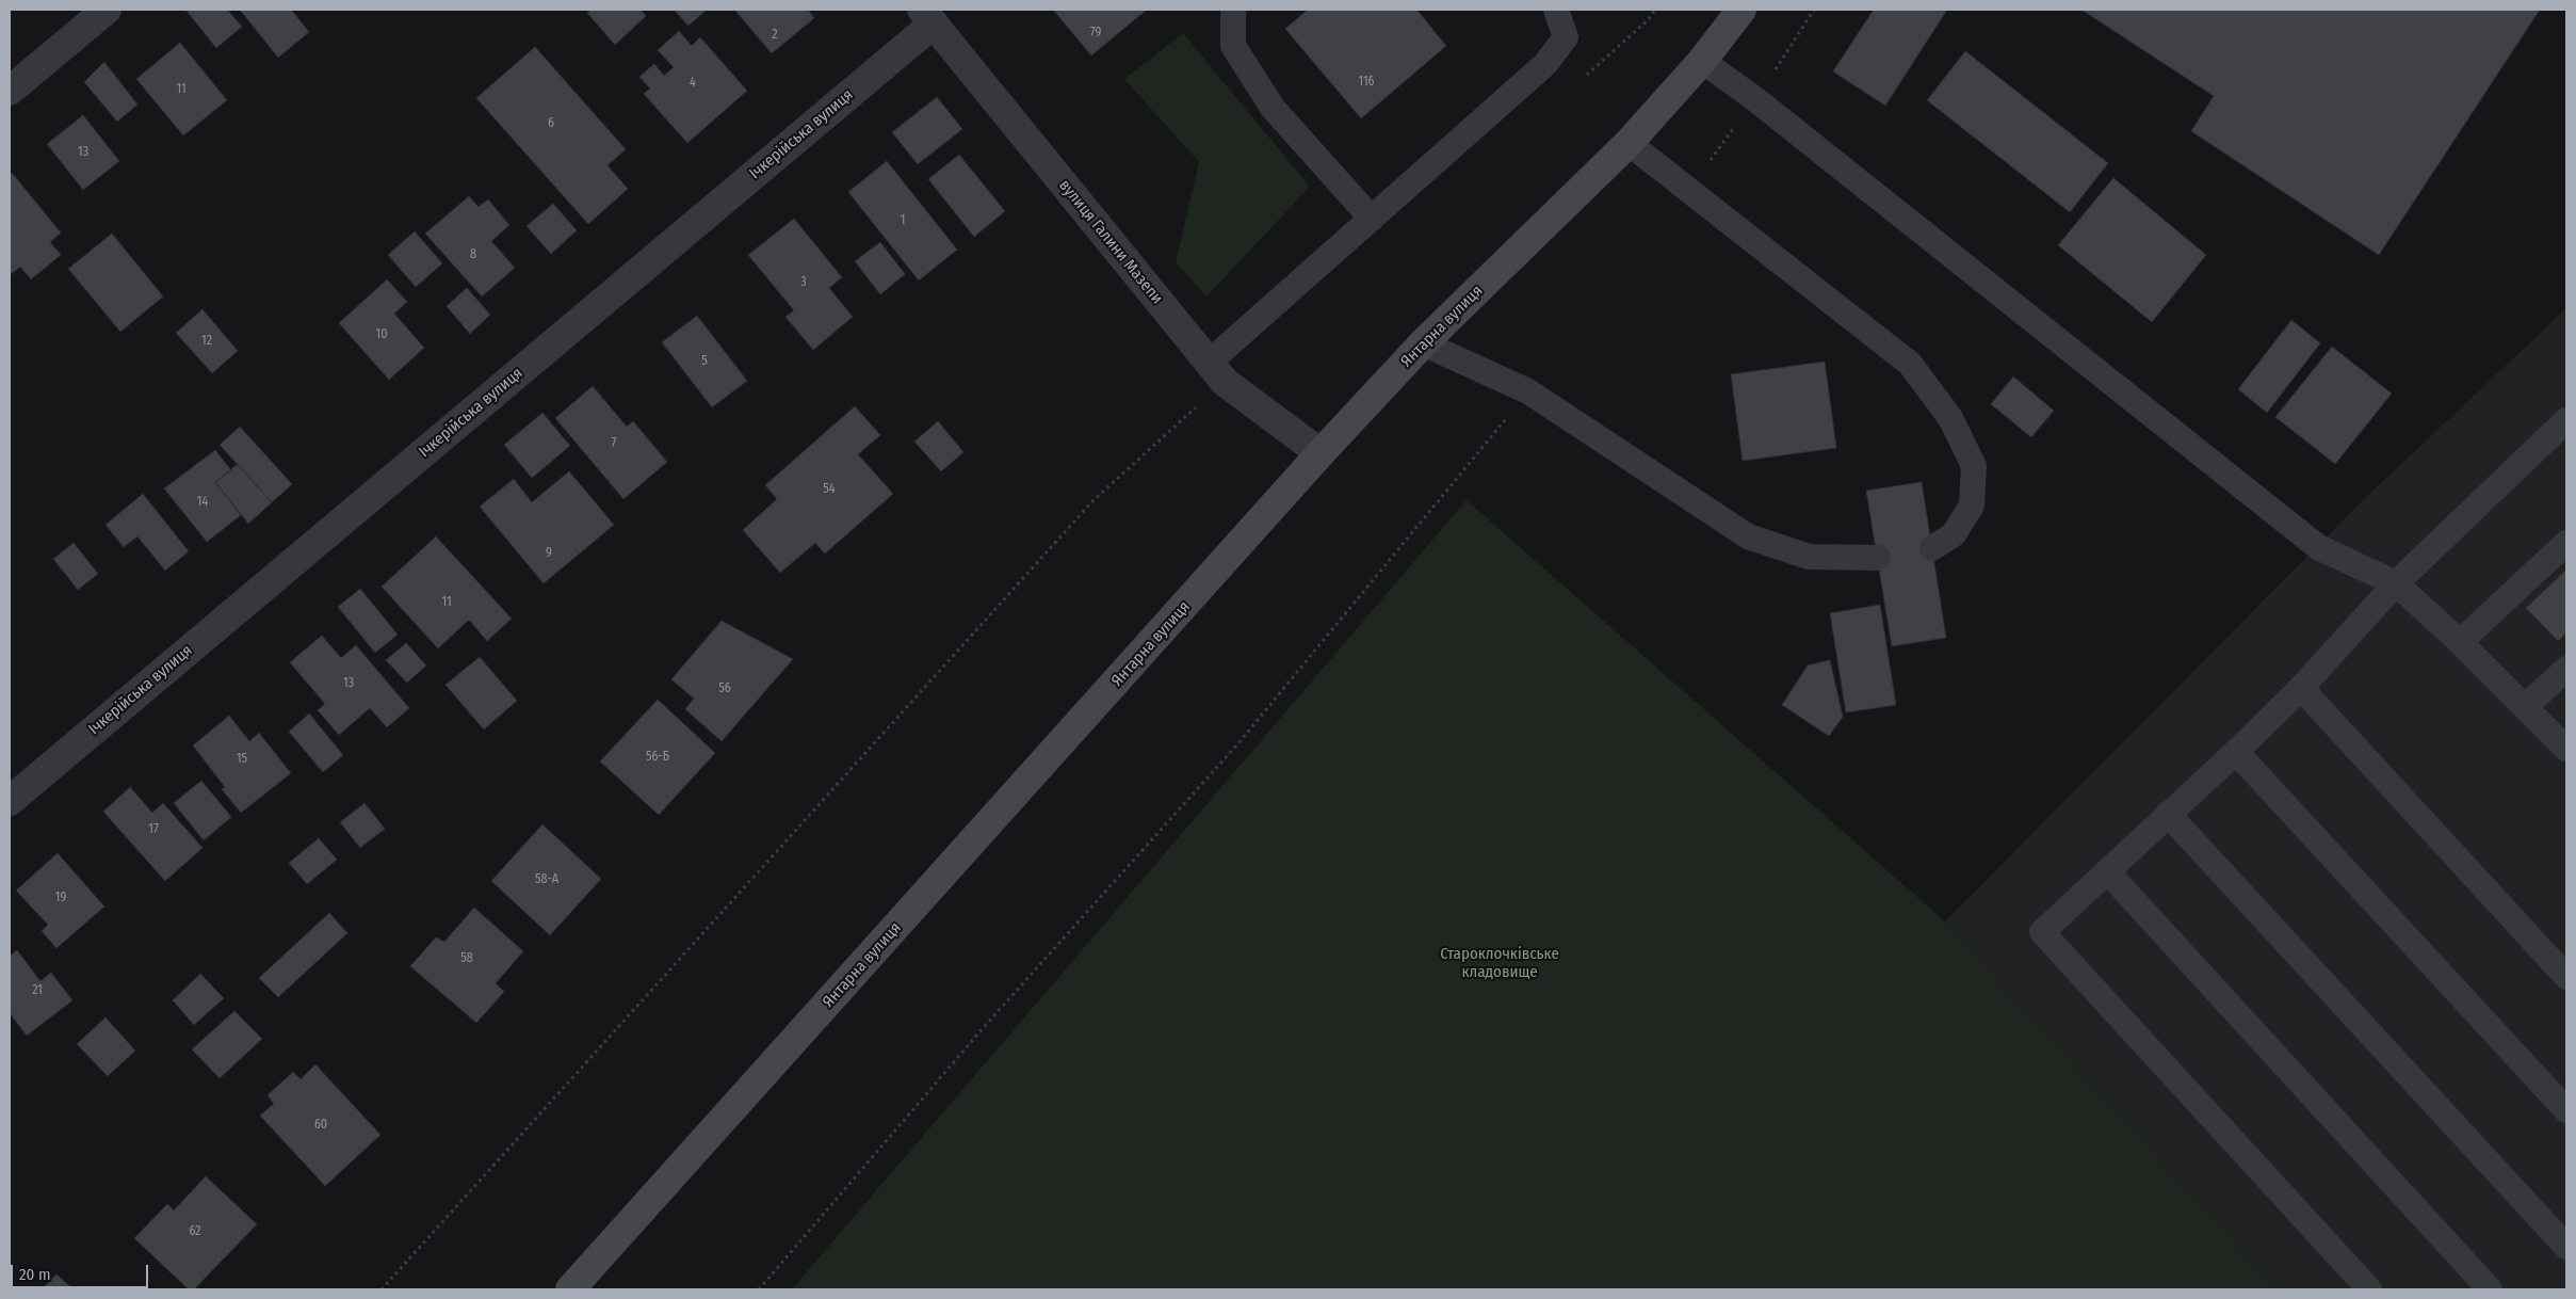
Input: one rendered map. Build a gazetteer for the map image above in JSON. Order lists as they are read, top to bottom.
{
  "streets": {
    "main road": ["Янтарна вулиця"],
    "street": ["Ічкерійська вулиця", "вулиця Галини Мазепи"]
  },
  "crossings": [
    ["Ічкерійська вулиця", "вулиця Галини Мазепи"],
    ["вулиця Галини Мазепи", "Янтарна вулиця"]
  ],
  "parks": ["Староклочківське кладовище"],
  "house_numbers": [
    "79",
    "2",
    "116",
    "4",
    "11",
    "6",
    "13",
    "1",
    "8",
    "3",
    "10",
    "12",
    "5",
    "7",
    "54",
    "14",
    "9",
    "11",
    "13",
    "56",
    "56-Б",
    "15",
    "17",
    "58-А",
    "19",
    "58",
    "21",
    "60",
    "62"
  ],
  "scale_bar": "20 m"
}
